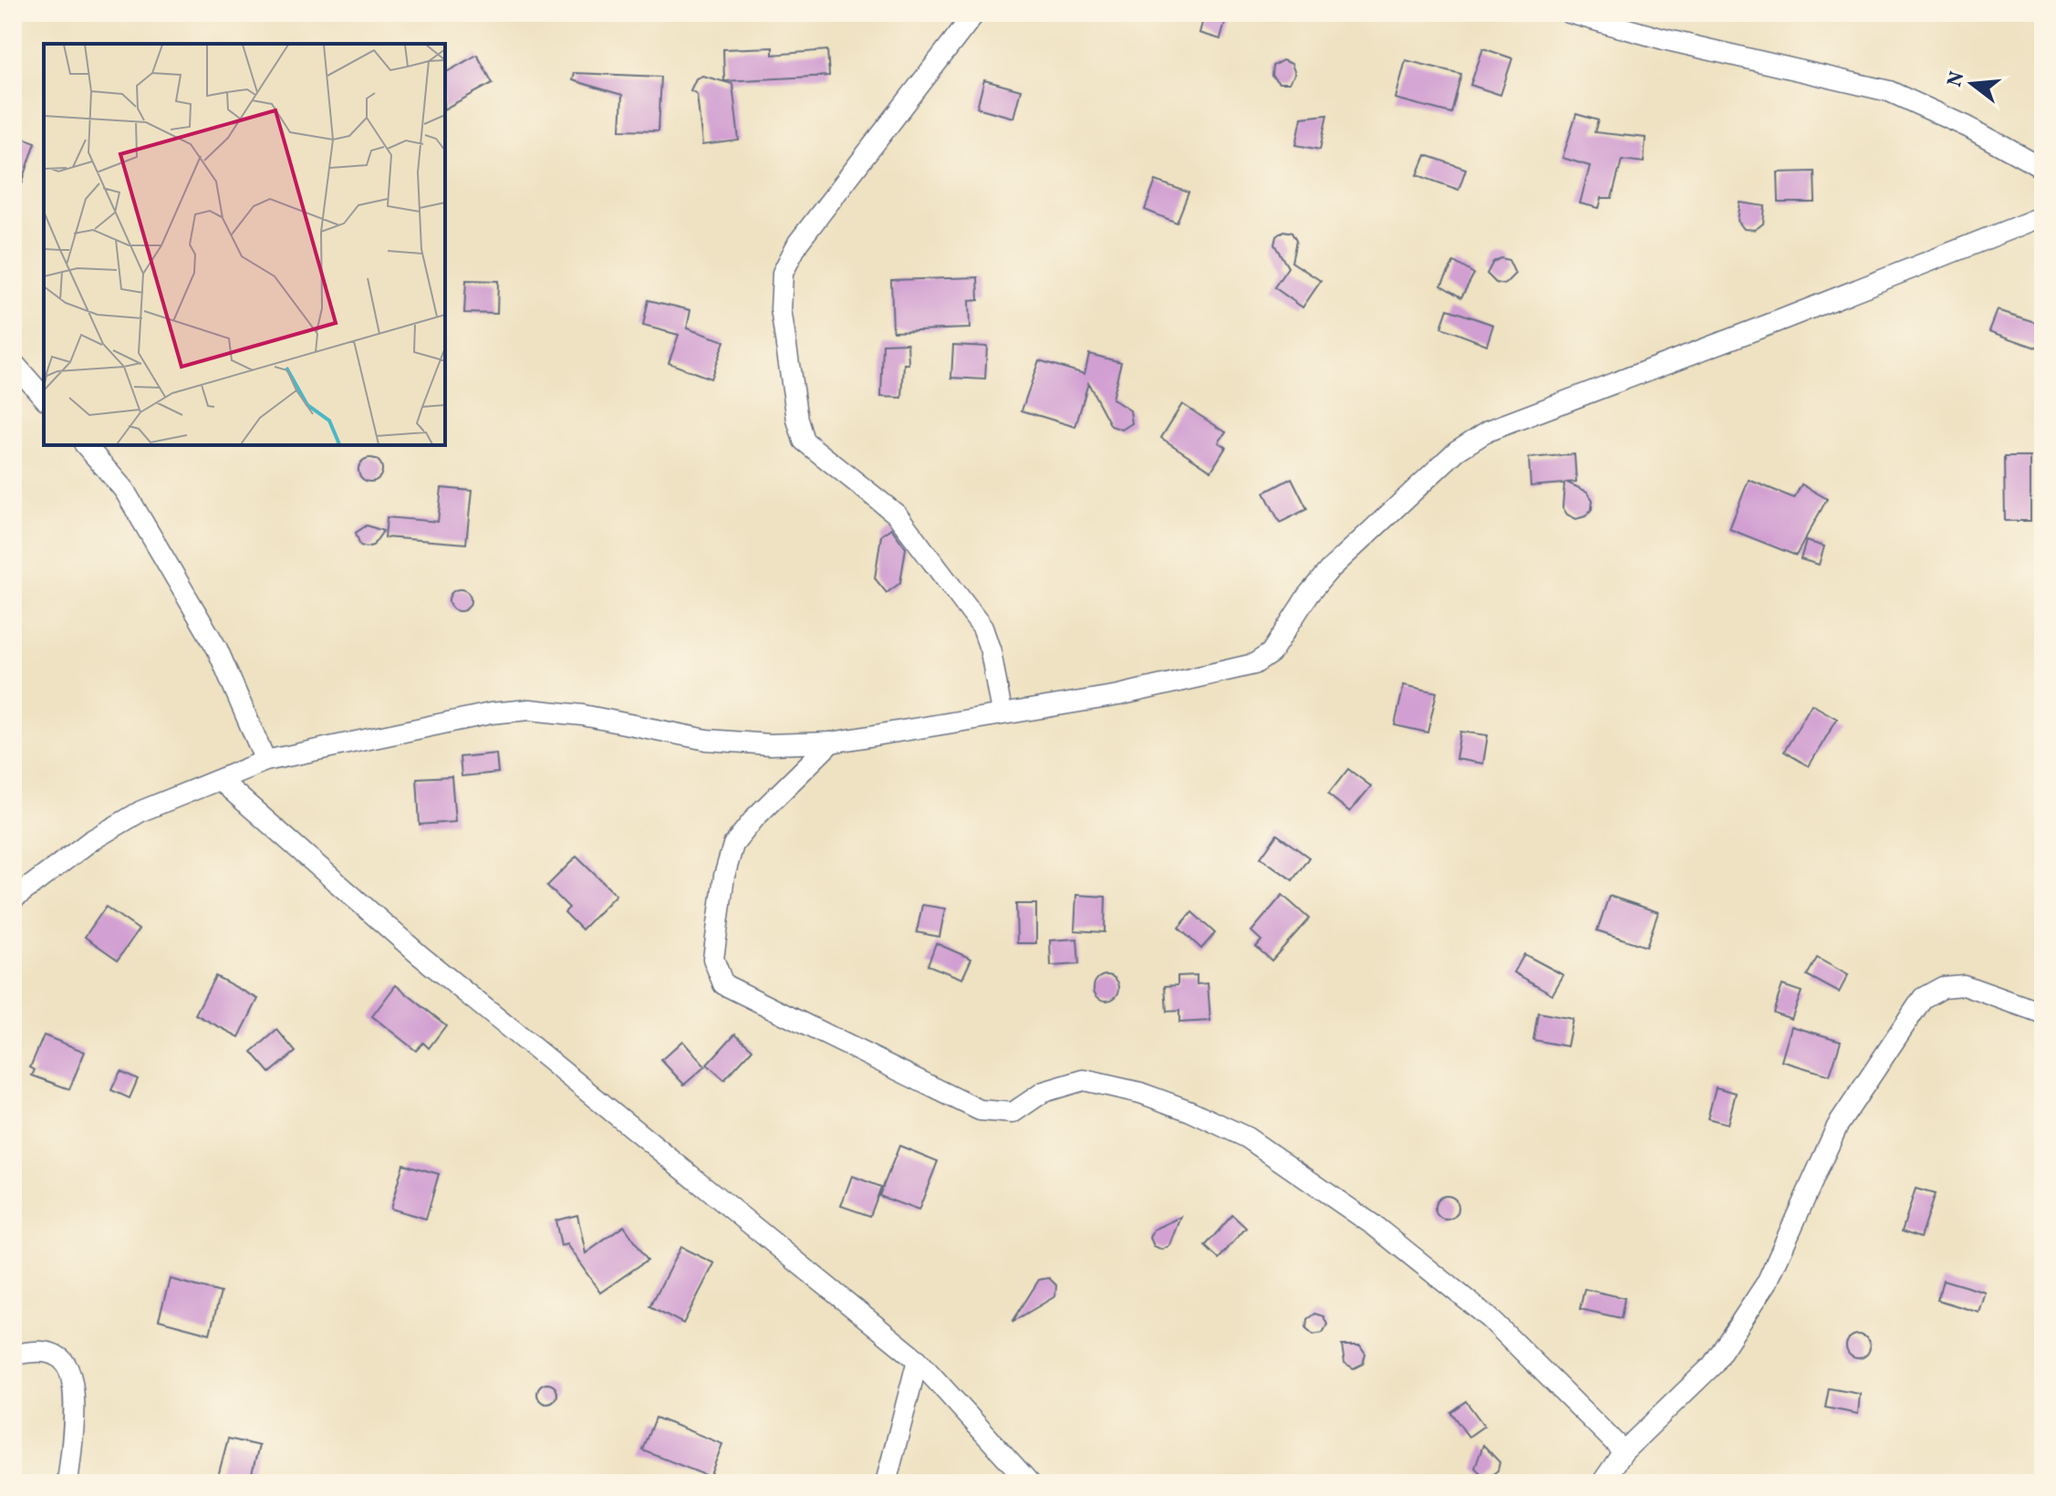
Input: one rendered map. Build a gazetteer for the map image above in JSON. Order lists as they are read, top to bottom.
{
  "north": "left"
}
